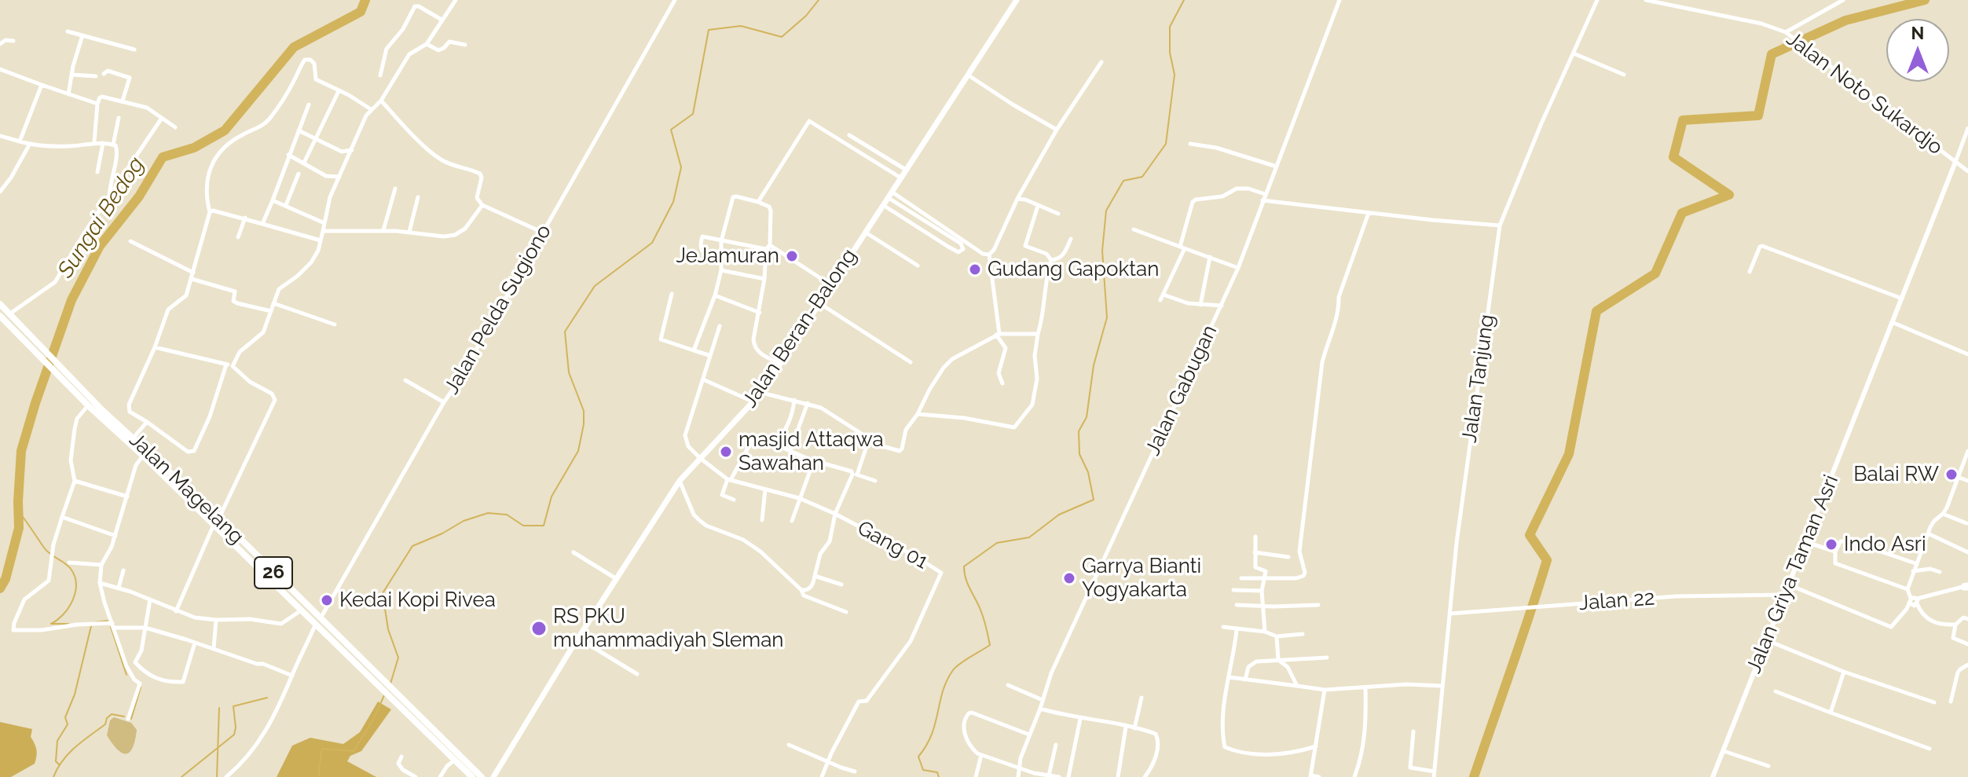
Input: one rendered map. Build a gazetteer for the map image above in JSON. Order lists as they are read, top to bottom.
{
  "streets": {
    "highway": ["Jalan Magelang", "26"],
    "main road": ["Jalan Beran-Balong"],
    "street": [
      "Jalan Noto Sukardjo",
      "Jalan Pelda Sugiono",
      "Jalan Tanjung",
      "Jalan Gabugan",
      "Gang 01",
      "Jalan Griya Taman Asri",
      "Jalan 22"
    ]
  },
  "crossings": [
    ["Jalan Noto Sukardjo", "Jalan Griya Taman Asri"],
    ["Jalan Pelda Sugiono", "Jalan Magelang"],
    ["Jalan Beran-Balong", "Gang 01"],
    ["Jalan Tanjung", "Jalan 22"],
    ["Jalan Griya Taman Asri", "Jalan 22"]
  ],
  "water": ["Sungai Bedog"],
  "places": [
    "JeJamuran",
    "Gudang Gapoktan",
    "masjid Attaqwa Sawahan",
    "Balai RW",
    "Indo Asri",
    "Garrya Bianti Yogyakarta",
    "Kedai Kopi Rivea",
    "RS PKU muhammadiyah Sleman"
  ],
  "north": "top"
}
